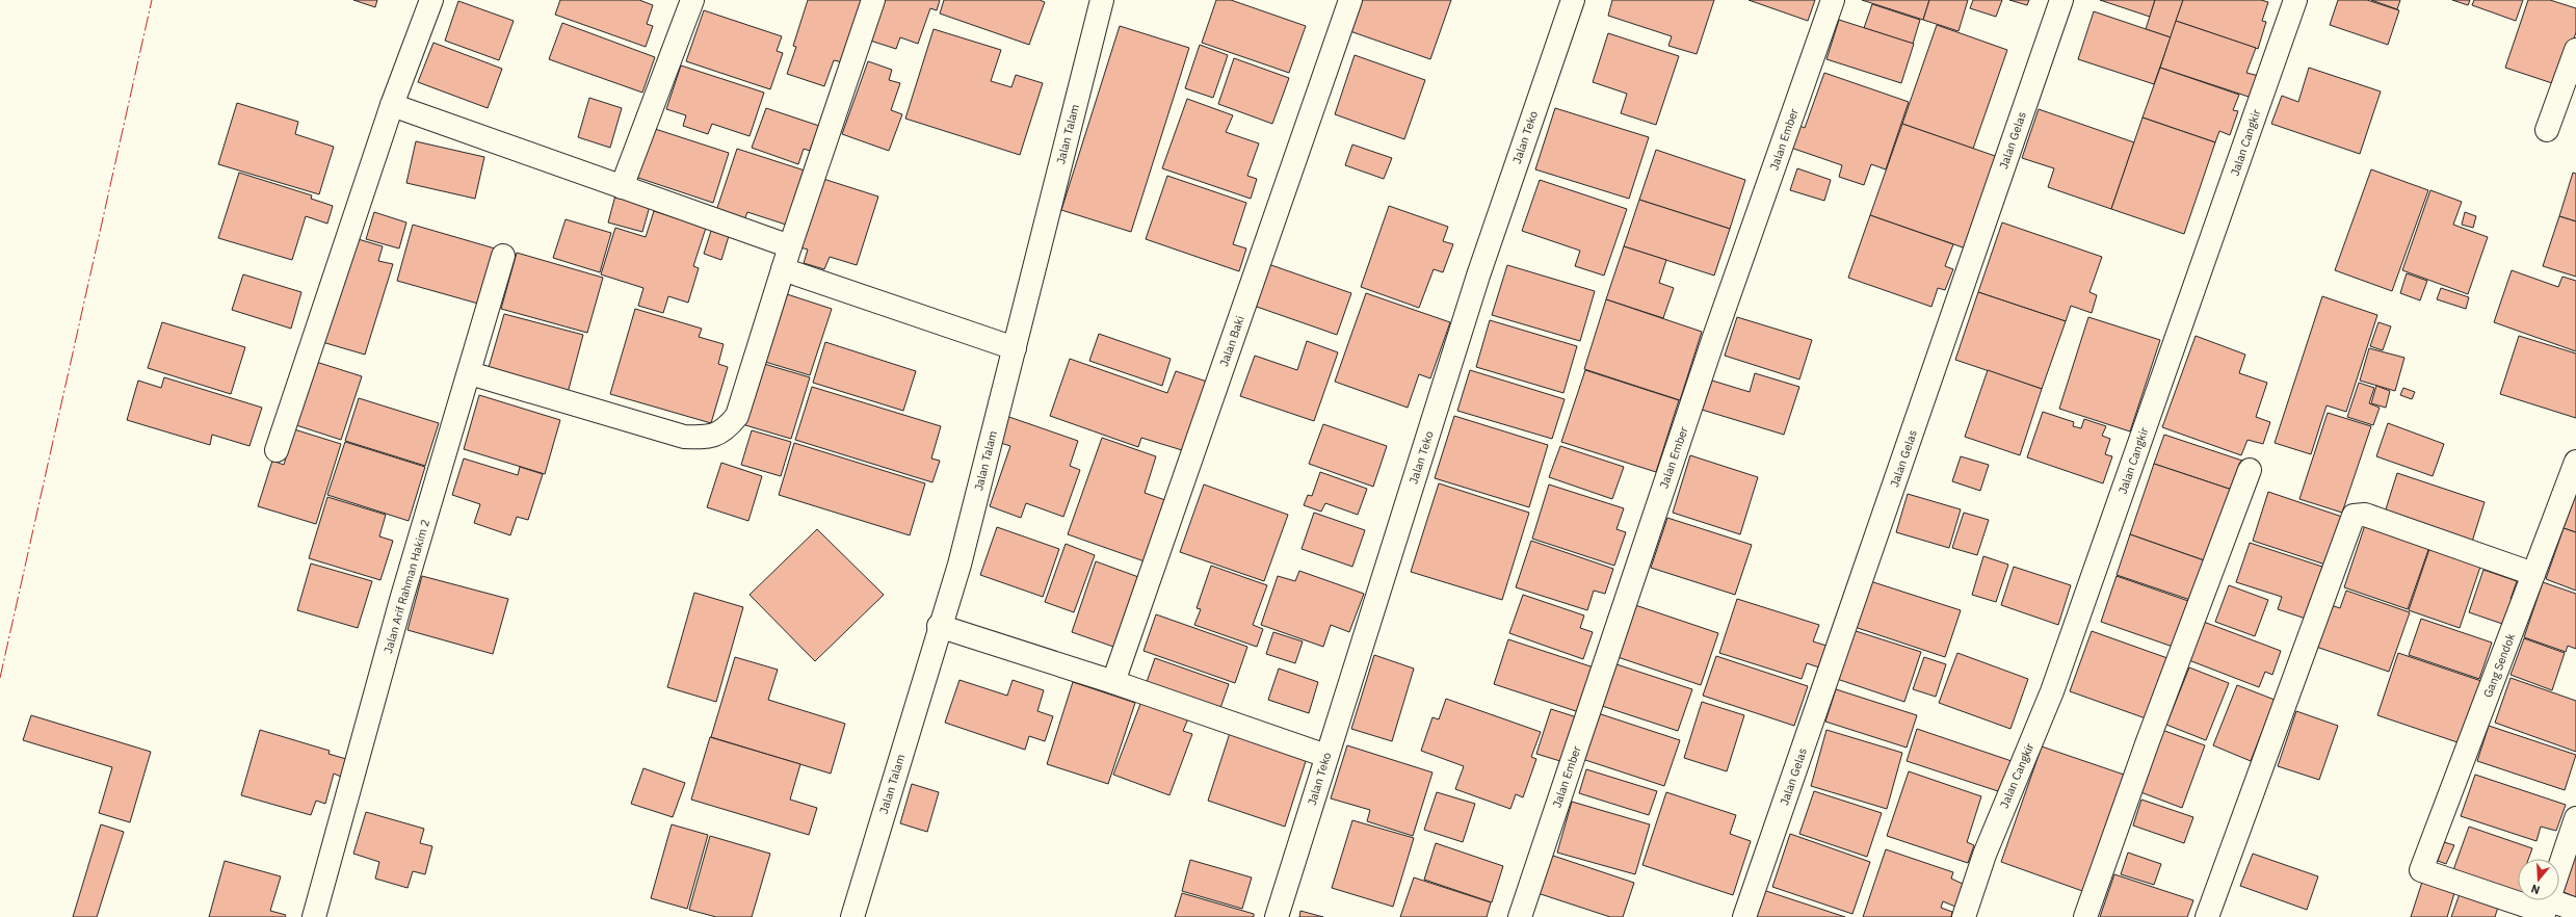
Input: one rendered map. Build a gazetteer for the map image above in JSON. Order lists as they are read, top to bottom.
{
  "streets": {
    "street": [
      "Jalan Talam",
      "Jalan Teko",
      "Jalan Ember",
      "Jalan Gelas",
      "Jalan Cangkir",
      "Jalan Baki",
      "Jalan Arif Rahman Hakim 2",
      "Gang Sendok"
    ]
  },
  "north": "bottom"
}
